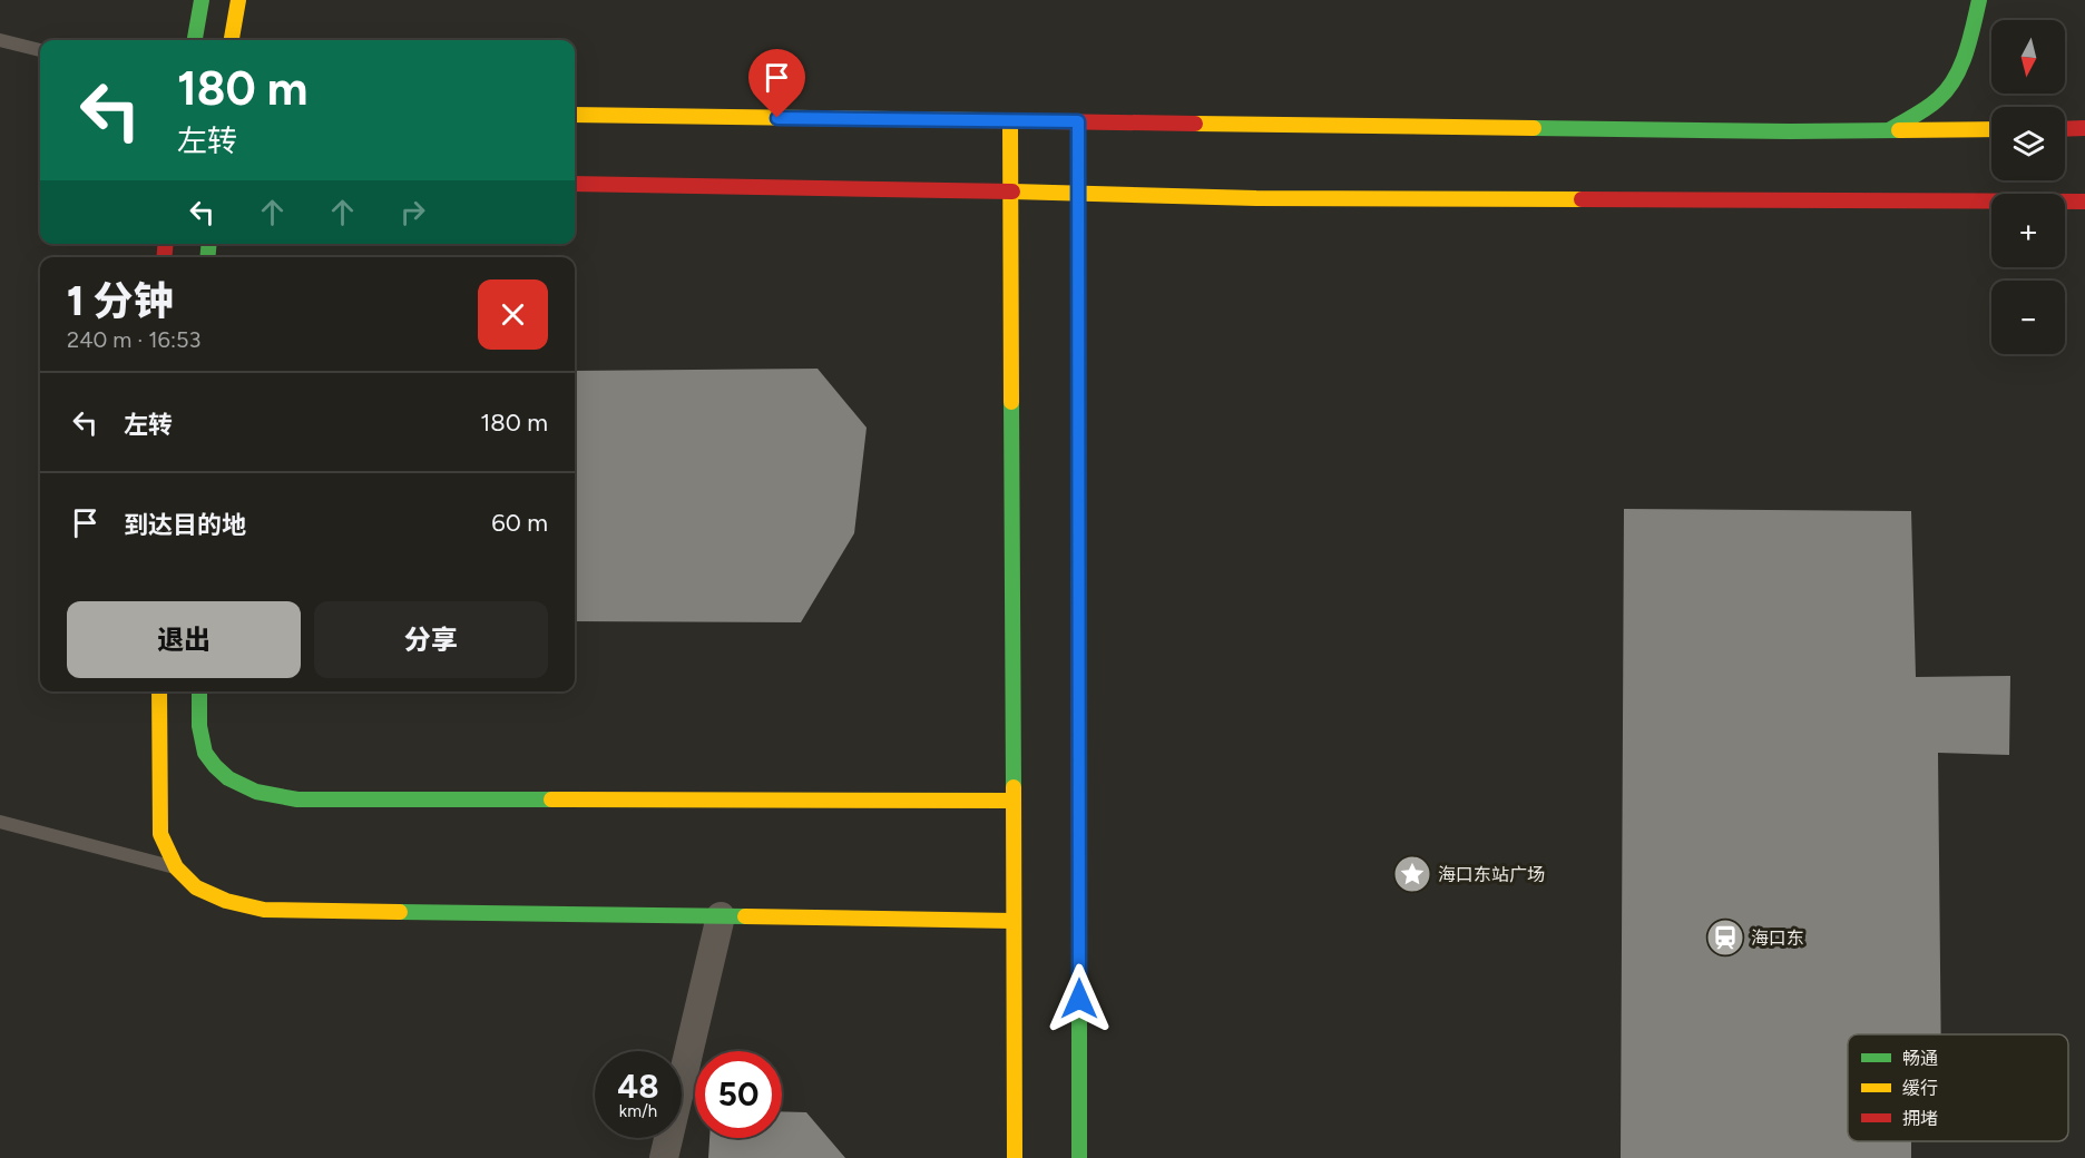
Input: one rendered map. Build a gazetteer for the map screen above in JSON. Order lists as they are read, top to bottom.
{
  "places": {
    "place": ["海口东站广场"],
    "station": ["海口东"]
  },
  "legend": ["畅通", "缓行", "拥堵"],
  "north": "bottom",
  "page": {
    "map_buttons": ["+", "−"],
    "turn": ["180 m", "左转"],
    "heading": ["1 分钟", "240 m · 16:53"],
    "list": [
      {
        "name": "左转",
        "value": "180 m"
      },
      {
        "name": "到达目的地",
        "value": "60 m"
      }
    ],
    "buttons": ["退出", "分享"],
    "speed": "48 km/h",
    "limit": "50"
  }
}
